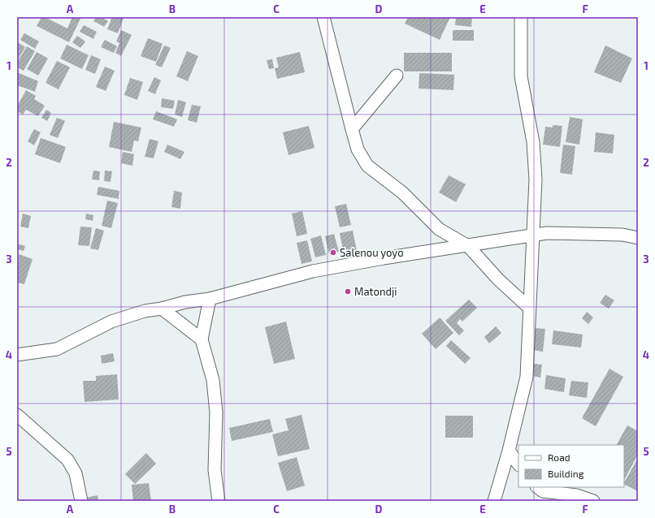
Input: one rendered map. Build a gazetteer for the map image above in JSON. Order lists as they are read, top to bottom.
{
  "places": ["Salenou yoyo", "Matondji"],
  "legend": ["Road", "Building"],
  "grid": {
    "columns": [
      "A",
      "B",
      "C",
      "D",
      "E",
      "F"
    ],
    "rows": [
      "1",
      "2",
      "3",
      "4",
      "5"
    ]
  }
}
